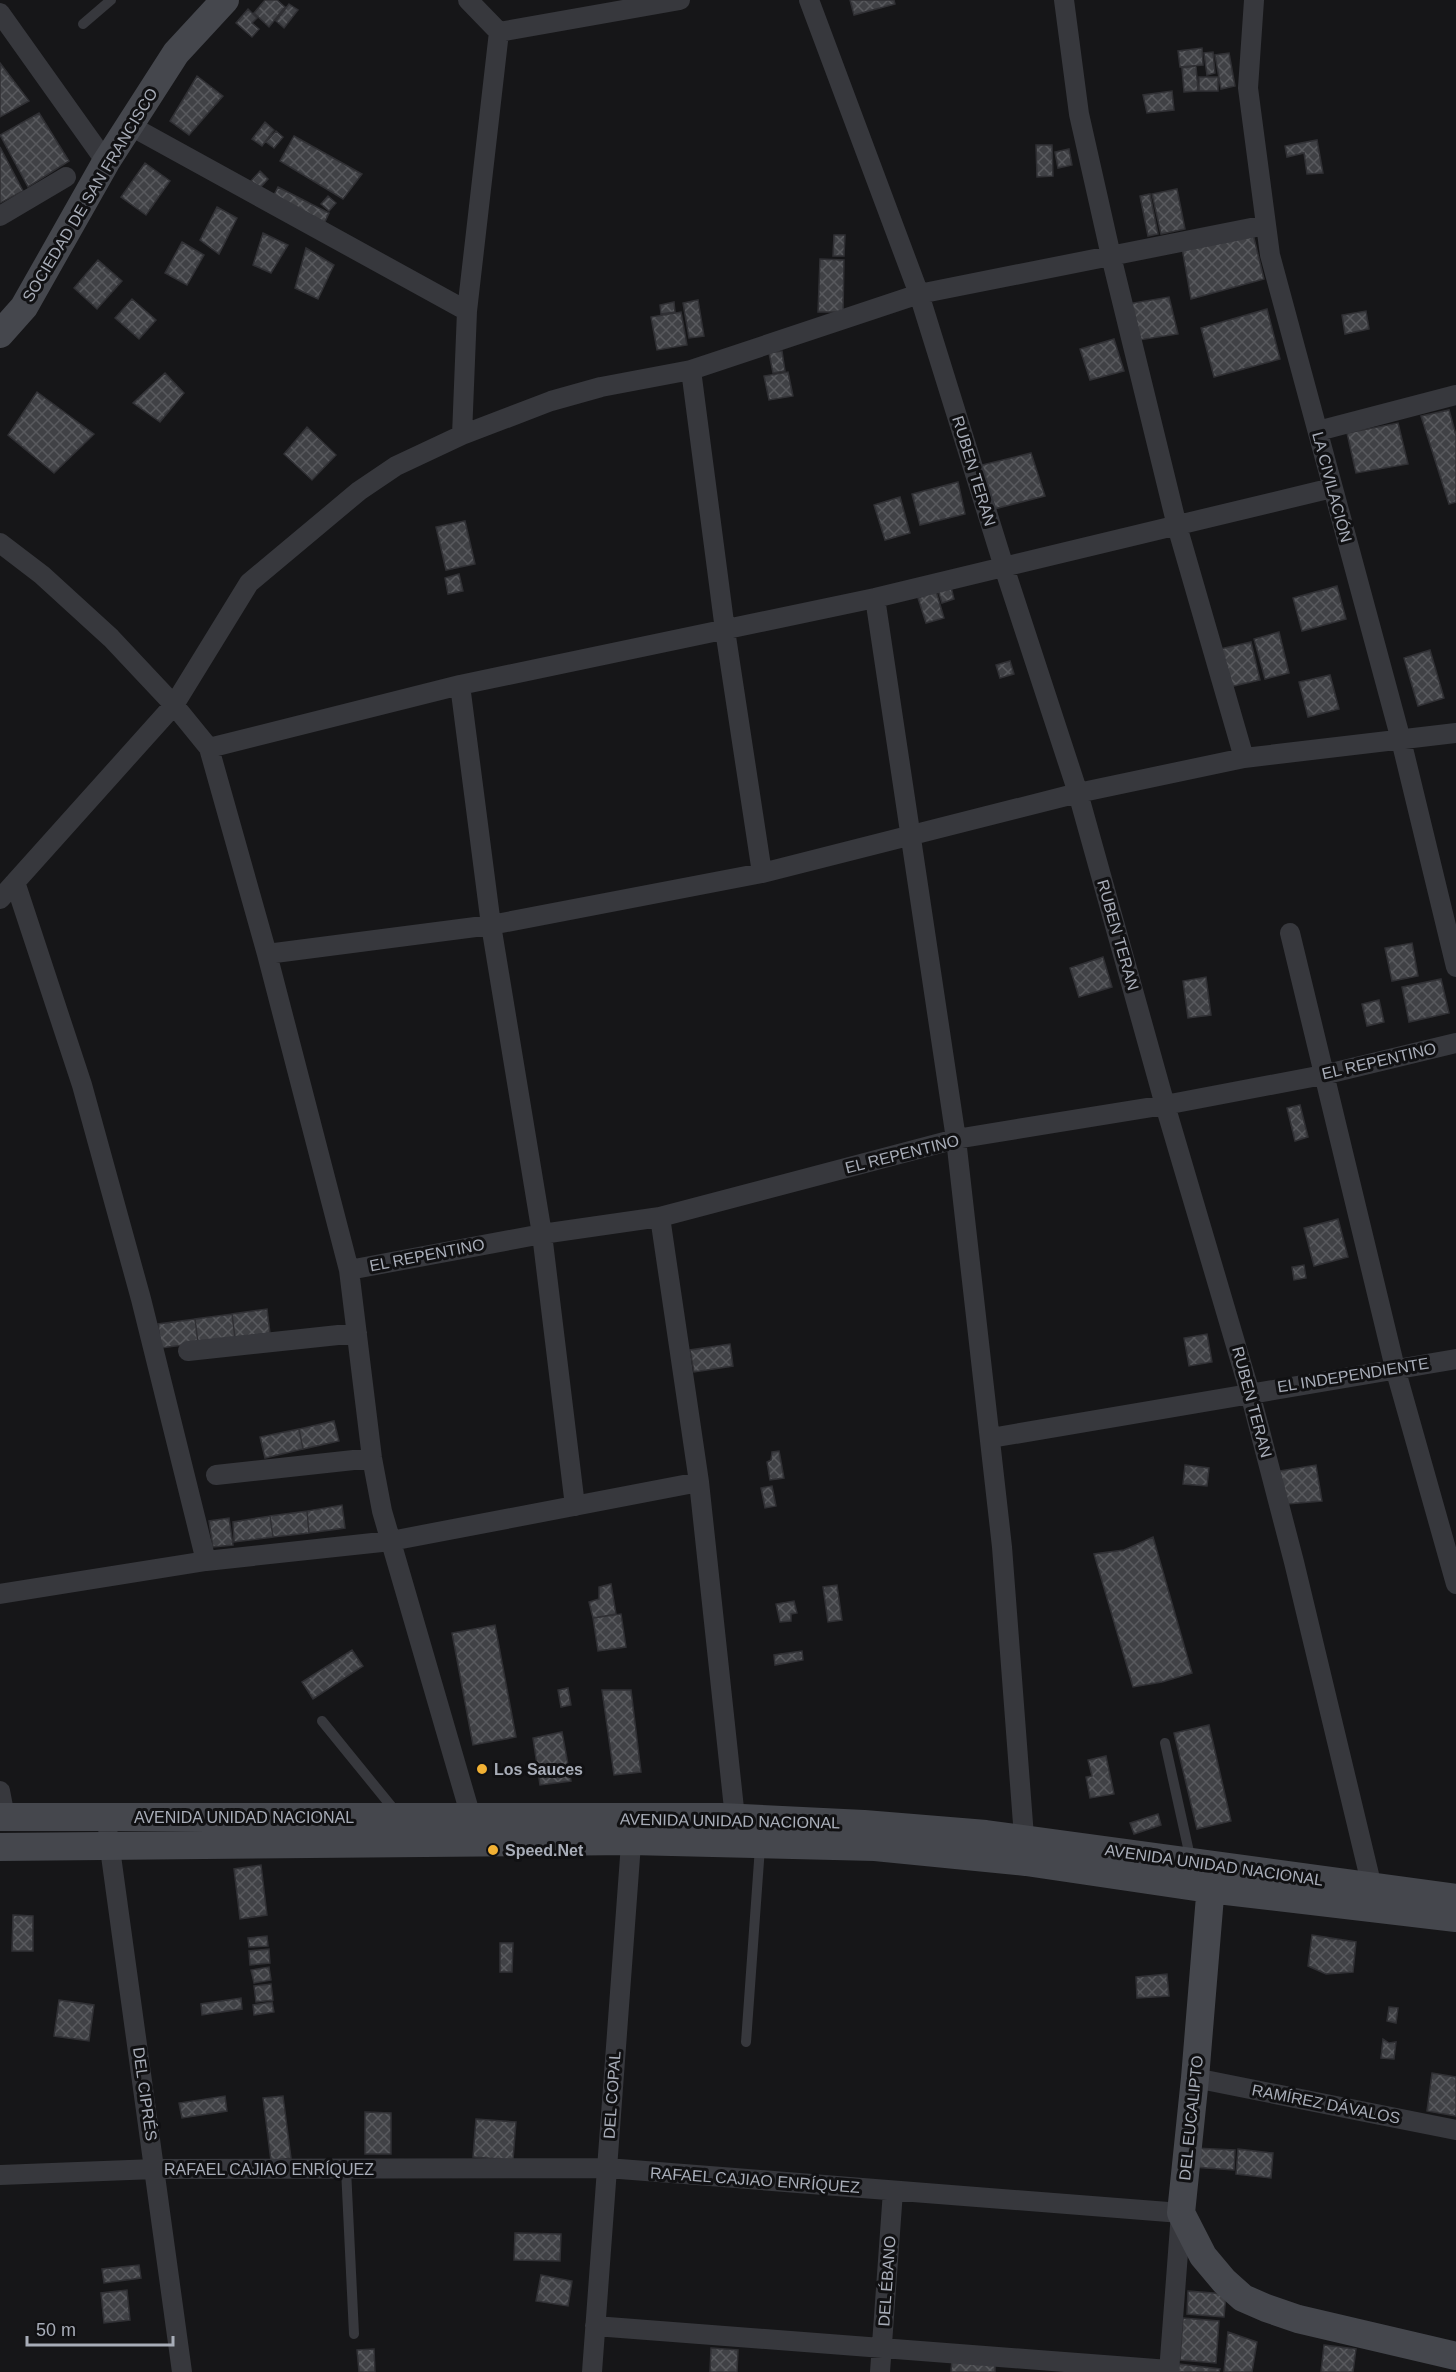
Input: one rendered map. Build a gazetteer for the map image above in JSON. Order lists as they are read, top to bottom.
{
  "streets": {
    "main road": ["SOCIEDAD DE SAN FRANCISCO", "AVENIDA UNIDAD NACIONAL", "DEL EUCALIPTO"],
    "street": [
      "RUBEN TERAN",
      "LA CIVILACIÓN",
      "EL REPENTINO",
      "EL INDEPENDIENTE",
      "DEL CIPRÉS",
      "DEL COPAL",
      "RAMÍREZ DÁVALOS",
      "RAFAEL CAJIAO ENRÍQUEZ",
      "DEL ÉBANO"
    ]
  },
  "crossings": [
    ["RUBEN TERAN", "EL REPENTINO"],
    ["RUBEN TERAN", "EL INDEPENDIENTE"],
    ["RUBEN TERAN", "AVENIDA UNIDAD NACIONAL"],
    ["AVENIDA UNIDAD NACIONAL", "DEL CIPRÉS"],
    ["AVENIDA UNIDAD NACIONAL", "DEL COPAL"],
    ["AVENIDA UNIDAD NACIONAL", "DEL EUCALIPTO"],
    ["DEL CIPRÉS", "RAFAEL CAJIAO ENRÍQUEZ"],
    ["DEL COPAL", "RAFAEL CAJIAO ENRÍQUEZ"],
    ["RAMÍREZ DÁVALOS", "DEL EUCALIPTO"],
    ["DEL EUCALIPTO", "RAFAEL CAJIAO ENRÍQUEZ"],
    ["RAFAEL CAJIAO ENRÍQUEZ", "DEL ÉBANO"]
  ],
  "places": ["Los Sauces", "Speed.Net"],
  "scale_bar": "50 m"
}
